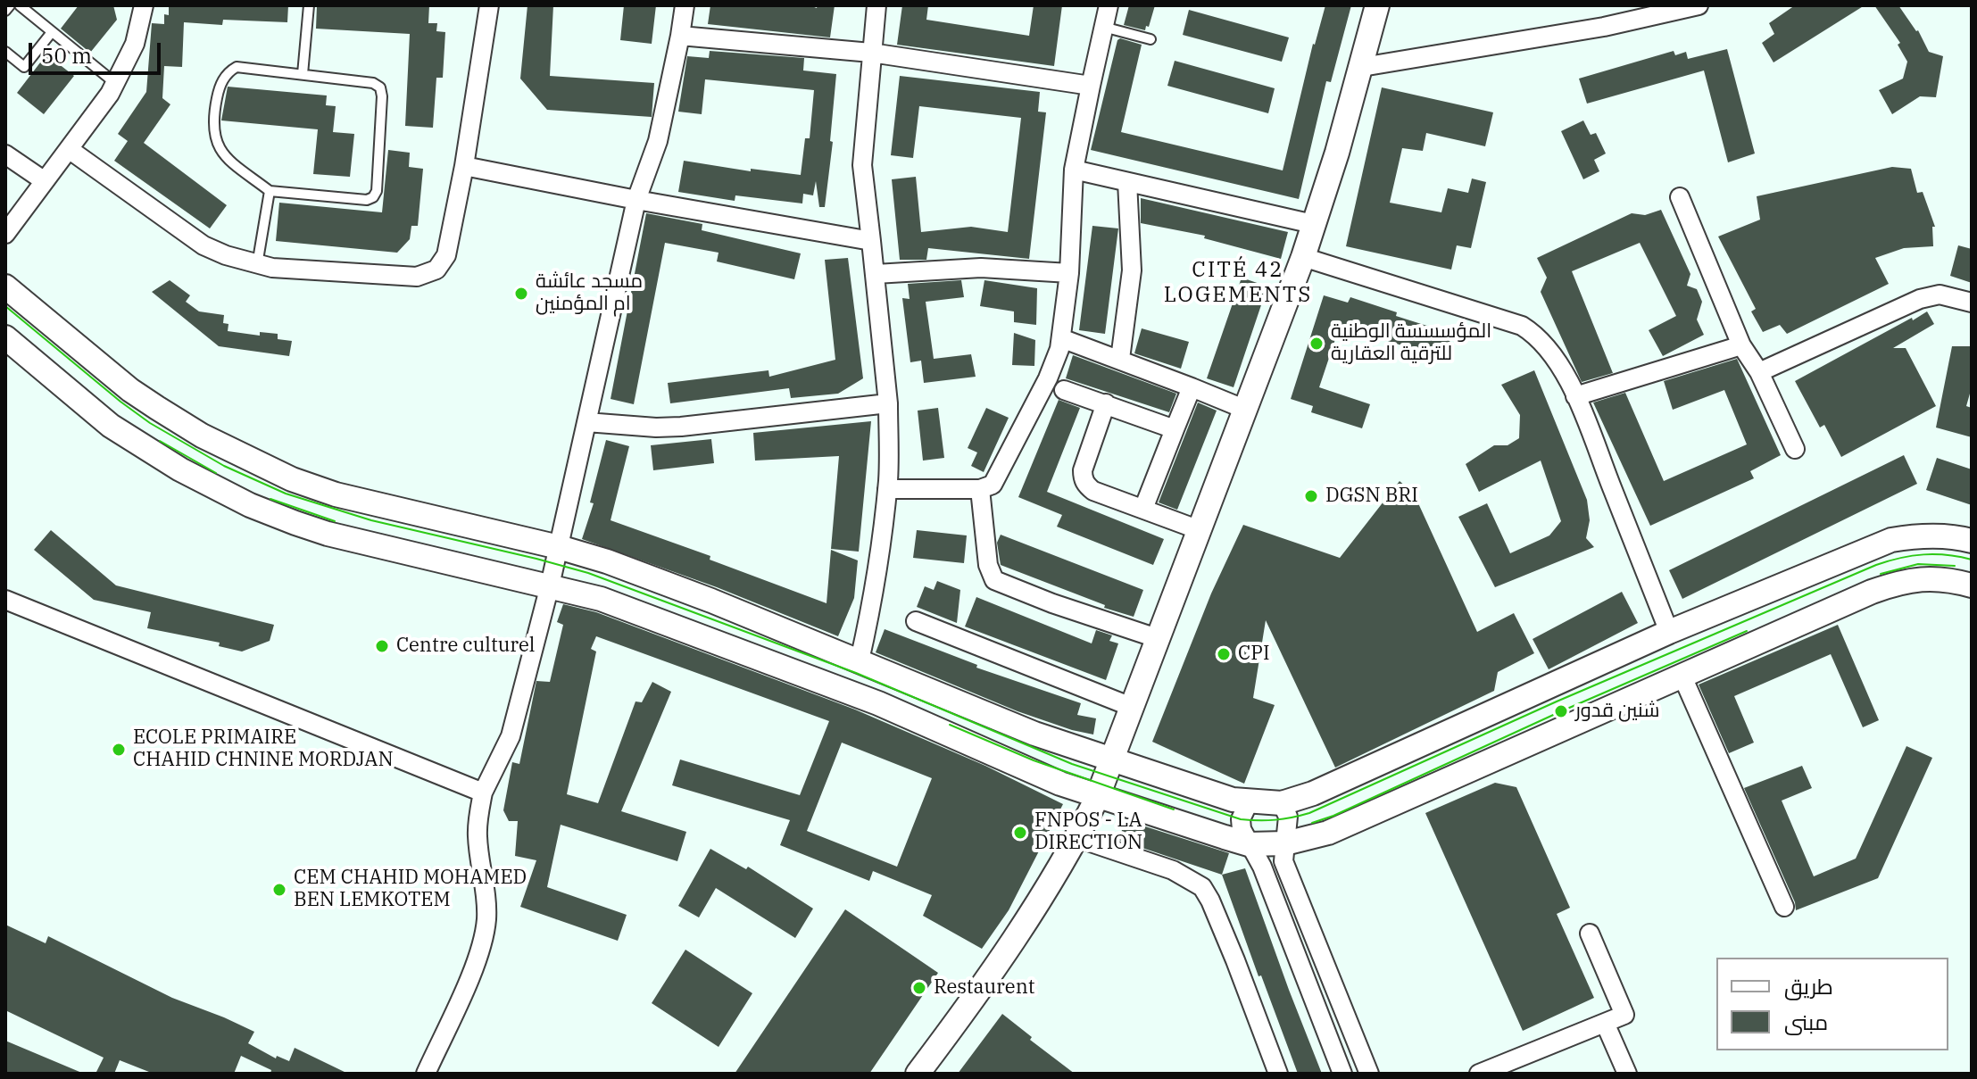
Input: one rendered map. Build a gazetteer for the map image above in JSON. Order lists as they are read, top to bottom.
{
  "districts": ["CITÉ 42 LOGEMENTS"],
  "places": [
    "مسجد عائشة ام المؤمنين",
    "المؤسسسة الوطنية للترقية العقارية",
    "DGSN BRI",
    "Centre culturel",
    "CPI",
    "شنين قدور",
    "ECOLE PRIMAIRE CHAHID CHNINE MORDJAN",
    "FNPOS - LA DIRECTION",
    "CEM CHAHID MOHAMED BEN LEMKOTEM",
    "Restaurent"
  ],
  "legend": ["طريق", "مبنى"],
  "scale_bar": "50 m"
}
